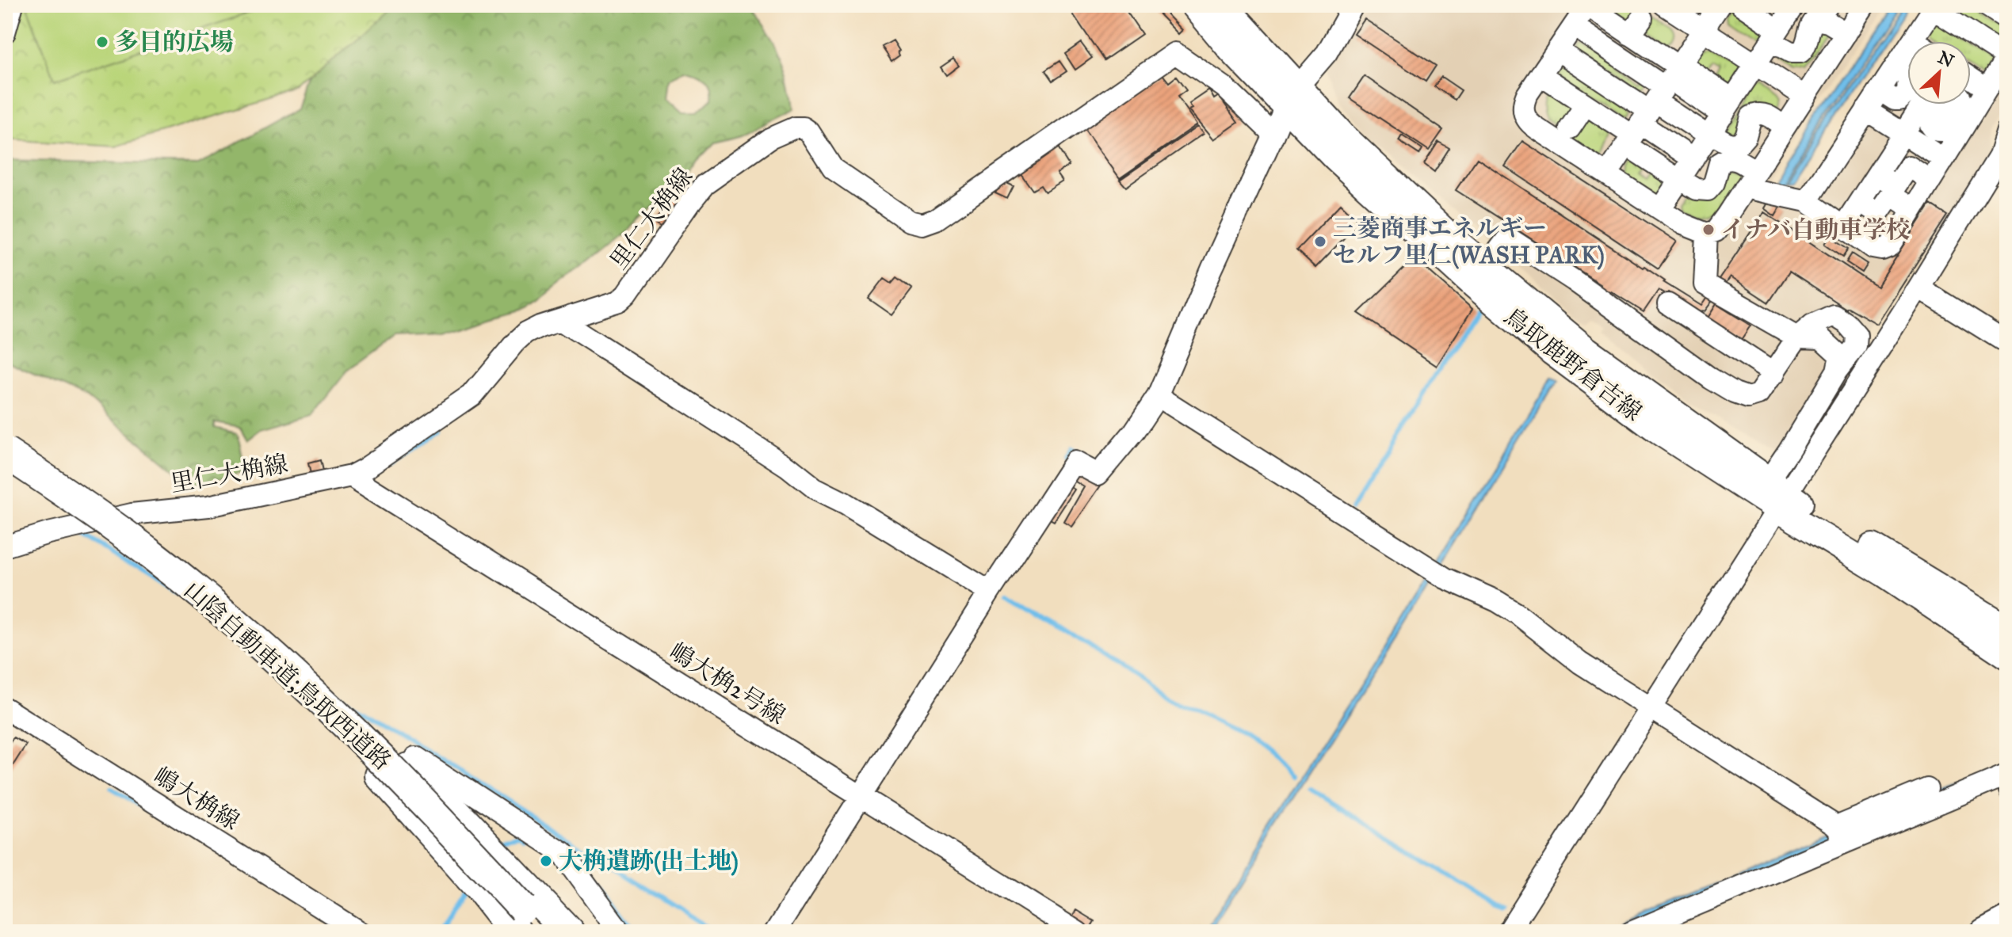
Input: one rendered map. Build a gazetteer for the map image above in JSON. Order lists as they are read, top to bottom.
{
  "streets": {
    "highway": ["山陰自動車道;鳥取西道路"],
    "main road": ["鳥取鹿野倉吉線"],
    "street": ["里仁大桷線", "嶋大桷2号線", "嶋大桷線"]
  },
  "crossings": [
    ["里仁大桷線", "嶋大桷2号線"]
  ],
  "places": [
    "多目的広場",
    "イナバ自動車学校",
    "三菱商事エネルギー セルフ里仁(WASH PARK)",
    "大桷遺跡(出土地)"
  ],
  "north": "top right"
}
